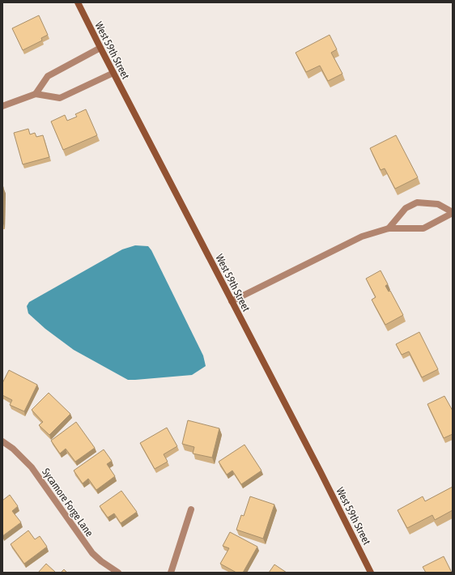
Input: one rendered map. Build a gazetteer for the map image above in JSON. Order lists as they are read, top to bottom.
{
  "streets": {
    "street": ["West 59th Street", "Sycamore Forge Lane"]
  }
}
